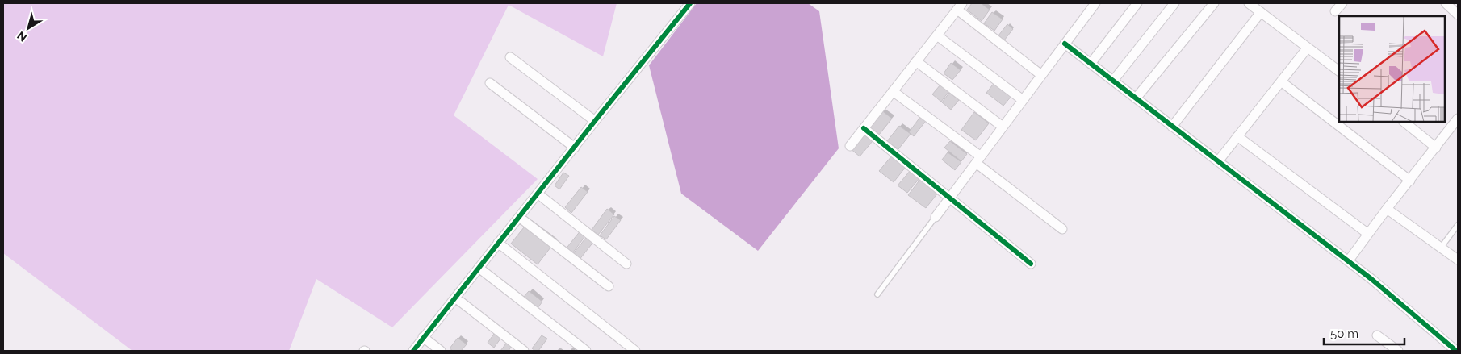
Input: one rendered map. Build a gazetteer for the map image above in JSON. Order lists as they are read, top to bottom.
{
  "scale_bar": "50 m",
  "north": "bottom left"
}
